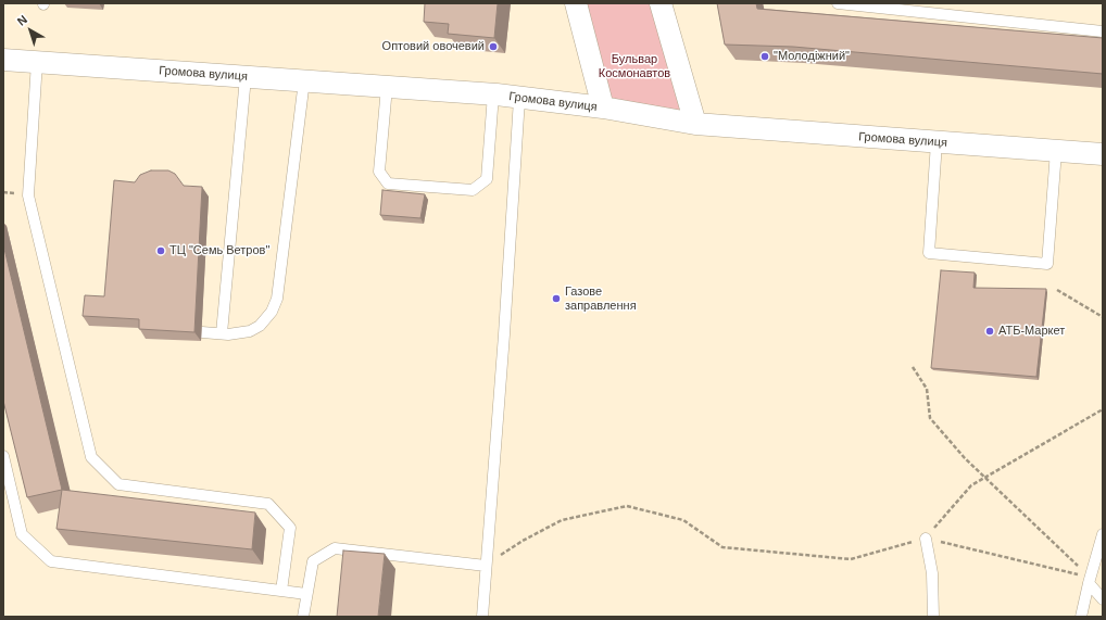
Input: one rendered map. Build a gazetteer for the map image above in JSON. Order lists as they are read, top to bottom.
{
  "streets": {
    "street": ["Громова вулиця"]
  },
  "parks": ["Бульвар Космонавтов"],
  "places": [
    "Оптовий овочевий",
    "\"Молодіжний\"",
    "ТЦ \"Семь Ветров\"",
    "Газове заправлення",
    "АТБ-Маркет"
  ],
  "north": "top left"
}
